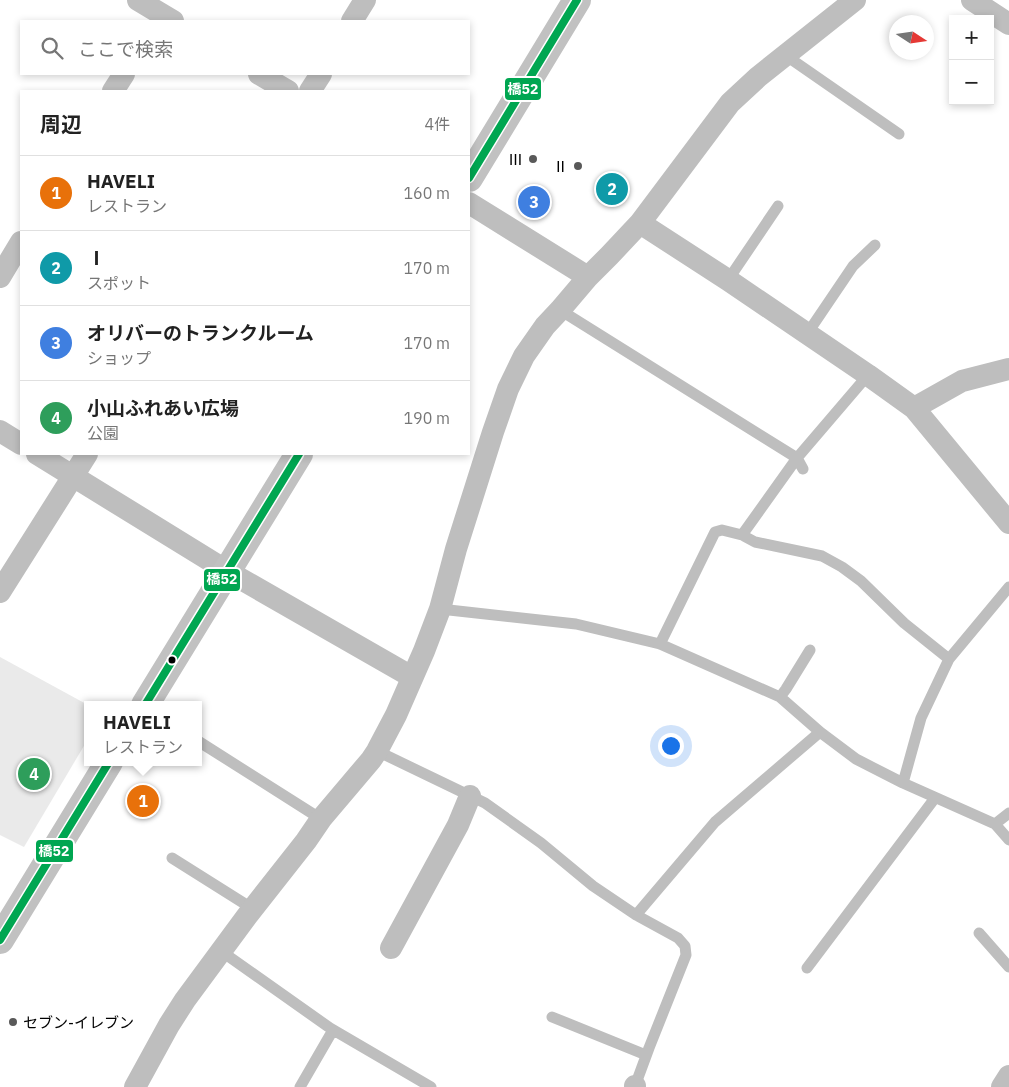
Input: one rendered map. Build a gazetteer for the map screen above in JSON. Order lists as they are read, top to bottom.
{
  "places": ["Ⅲ", "Ⅱ", "セブン-イレブン"],
  "lines": ["transit line 橋52"],
  "north": "right",
  "page": {
    "map_buttons": ["+", "−"],
    "search": "ここで検索",
    "heading": ["周辺", "4件"],
    "list": [
      {
        "mark": "1",
        "name": "HAVELI",
        "note": "レストラン",
        "value": "160 m"
      },
      {
        "mark": "2",
        "name": "Ⅰ",
        "note": "スポット",
        "value": "170 m"
      },
      {
        "mark": "3",
        "name": "オリバーのトランクルーム",
        "note": "ショップ",
        "value": "170 m"
      },
      {
        "mark": "4",
        "name": "小山ふれあい広場",
        "note": "公園",
        "value": "190 m"
      }
    ],
    "pins": [
      "2",
      "3",
      "4",
      "1"
    ],
    "popup": ["HAVELI", "レストラン"]
  }
}
